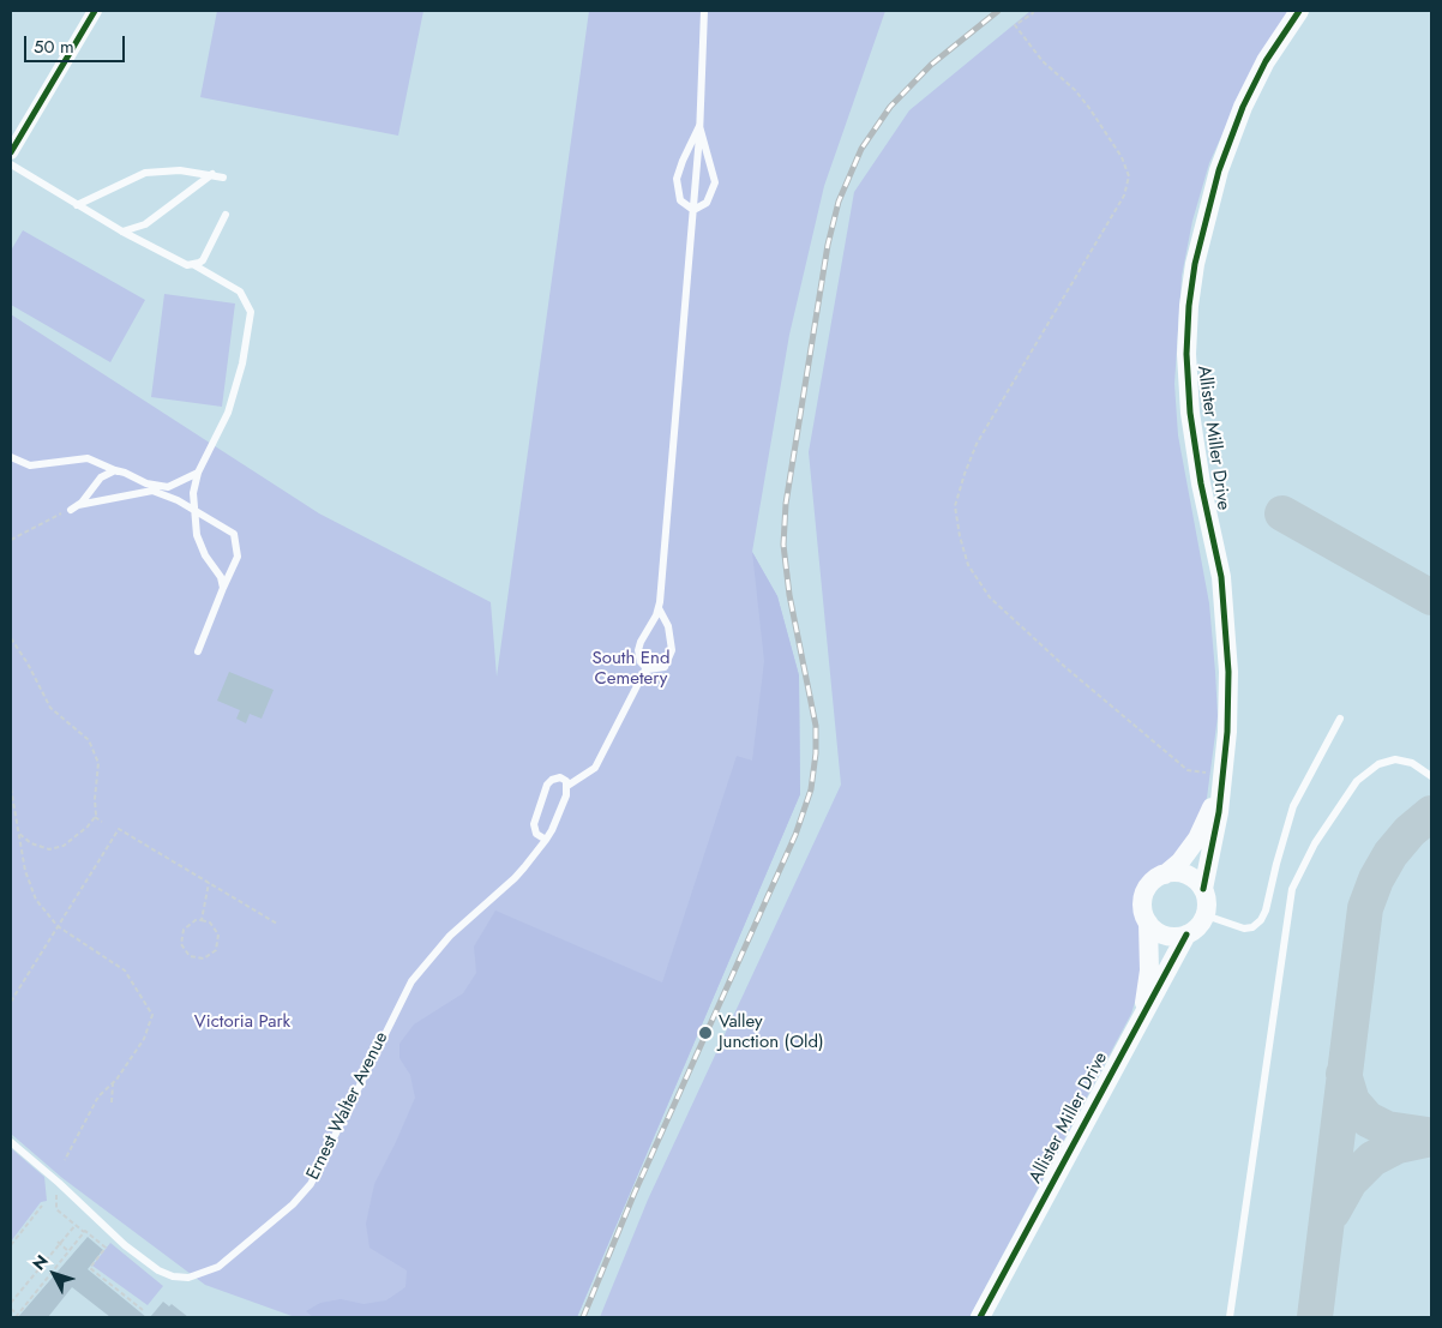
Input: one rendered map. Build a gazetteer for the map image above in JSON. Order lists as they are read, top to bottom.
{
  "streets": {
    "street": ["Allister Miller Drive"],
    "lane": ["Ernest Walter Avenue"]
  },
  "parks": ["South End Cemetery", "Victoria Park"],
  "places": ["Valley Junction (Old)"],
  "scale_bar": "50 m",
  "north": "top left"
}
